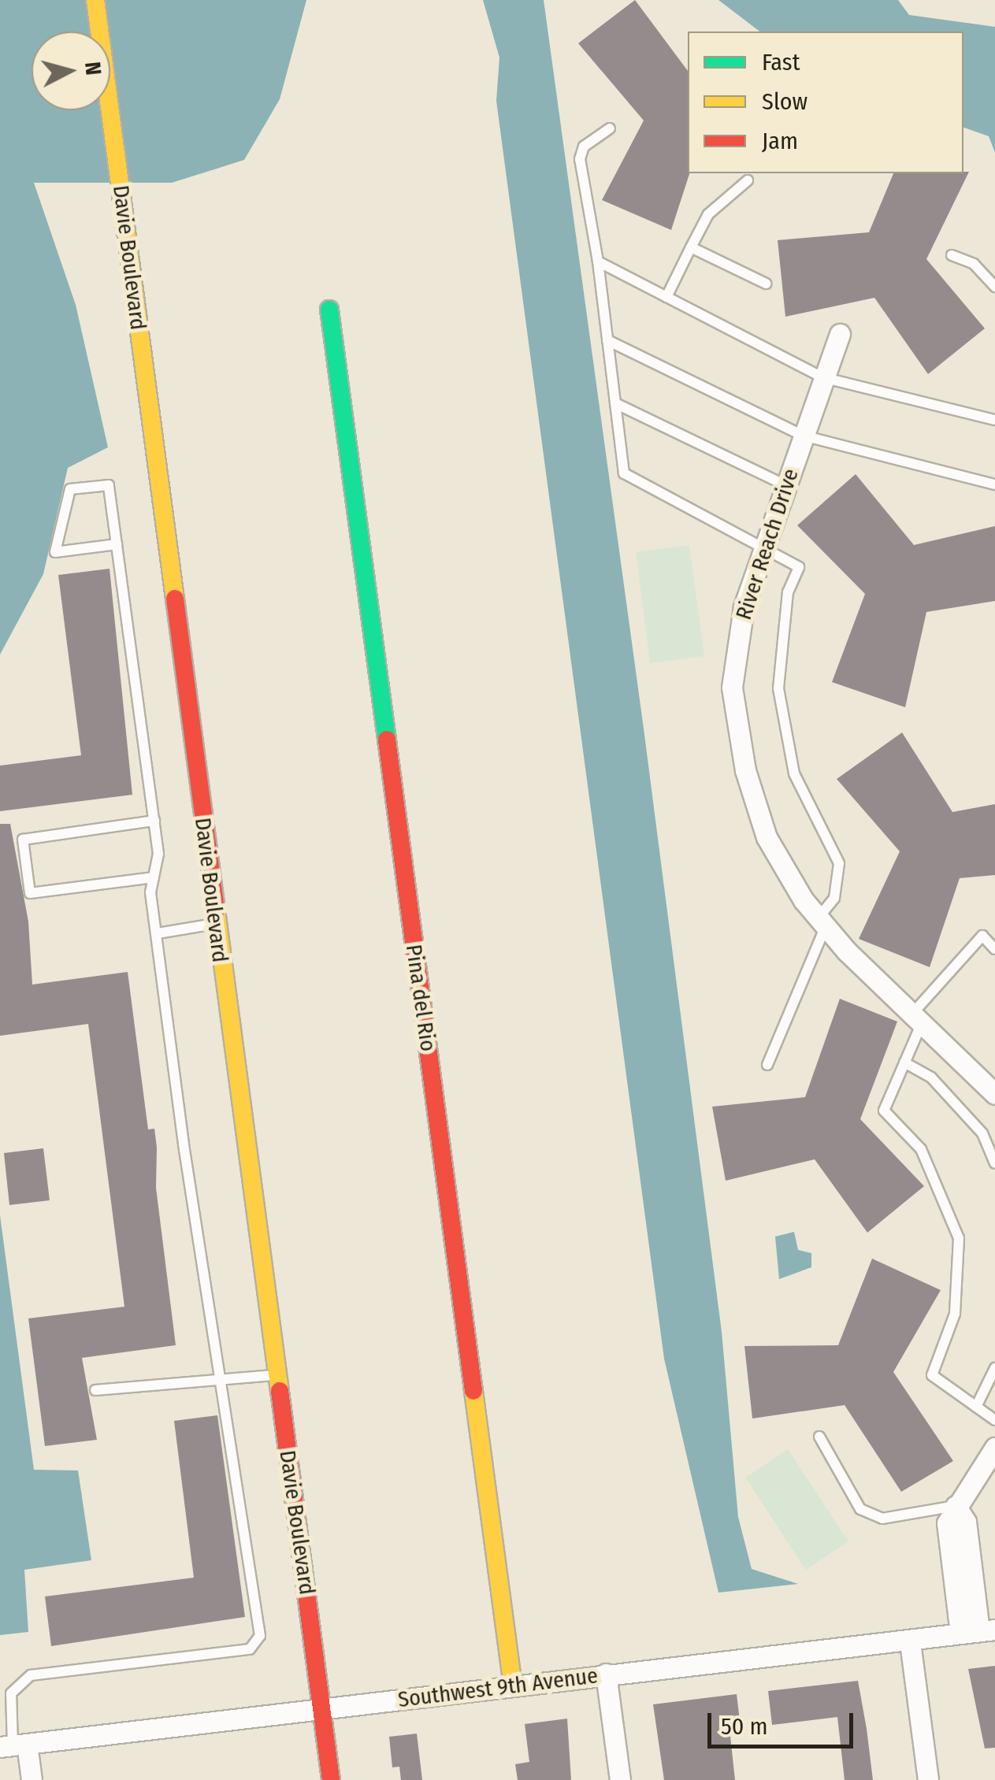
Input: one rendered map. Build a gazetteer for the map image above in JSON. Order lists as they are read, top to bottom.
{
  "streets": {
    "main road": ["Davie Boulevard", "Pina del Rio"],
    "street": ["River Reach Drive", "Southwest 9th Avenue"]
  },
  "crossings": [
    ["Davie Boulevard", "Southwest 9th Avenue"],
    ["Pina del Rio", "Southwest 9th Avenue"]
  ],
  "legend": ["Fast", "Slow", "Jam"],
  "scale_bar": "50 m",
  "north": "right"
}
